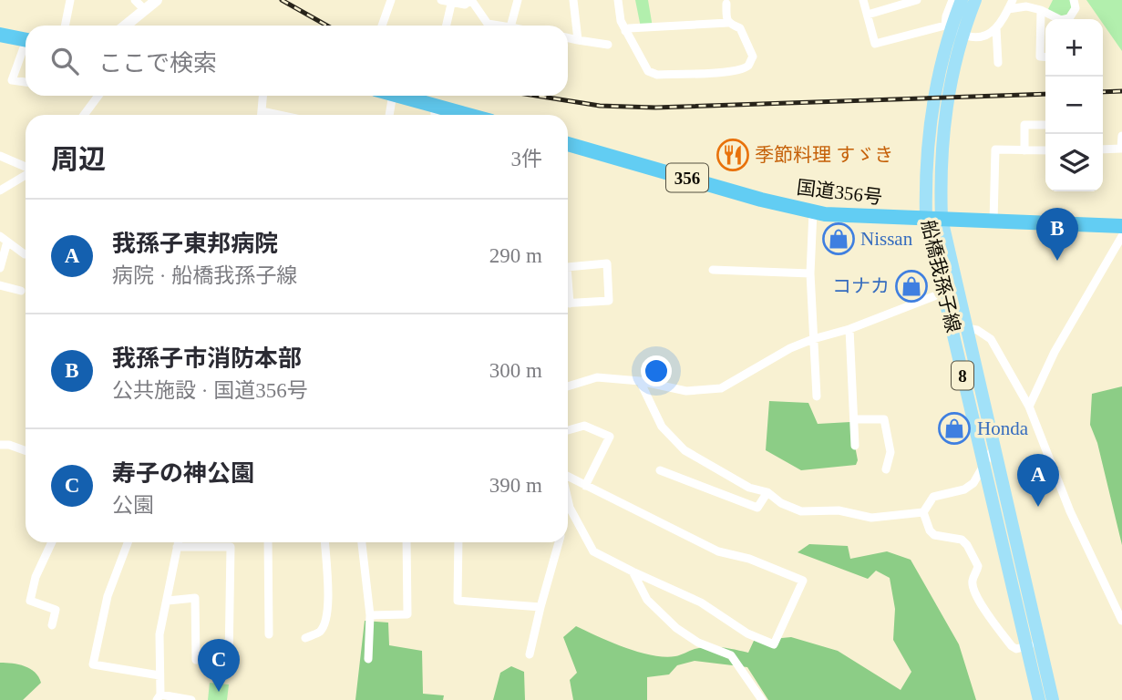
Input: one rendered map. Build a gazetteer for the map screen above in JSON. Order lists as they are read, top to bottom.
{
  "streets": {
    "highway": ["356", "国道356号"],
    "main road": ["船橋我孫子線", "8"]
  },
  "crossings": [
    ["国道356号", "船橋我孫子線"]
  ],
  "places": {
    "restaurant": ["季節料理 すゞき"],
    "shop": ["Nissan", "コナカ", "Honda"]
  },
  "page": {
    "map_buttons": ["+", "−"],
    "search": "ここで検索",
    "heading": ["周辺", "3件"],
    "list": [
      {
        "mark": "A",
        "name": "我孫子東邦病院",
        "note": "病院 · 船橋我孫子線",
        "value": "290 m"
      },
      {
        "mark": "B",
        "name": "我孫子市消防本部",
        "note": "公共施設 · 国道356号",
        "value": "300 m"
      },
      {
        "mark": "C",
        "name": "寿子の神公園",
        "note": "公園",
        "value": "390 m"
      }
    ],
    "pins": ["B", "A", "C"]
  }
}
